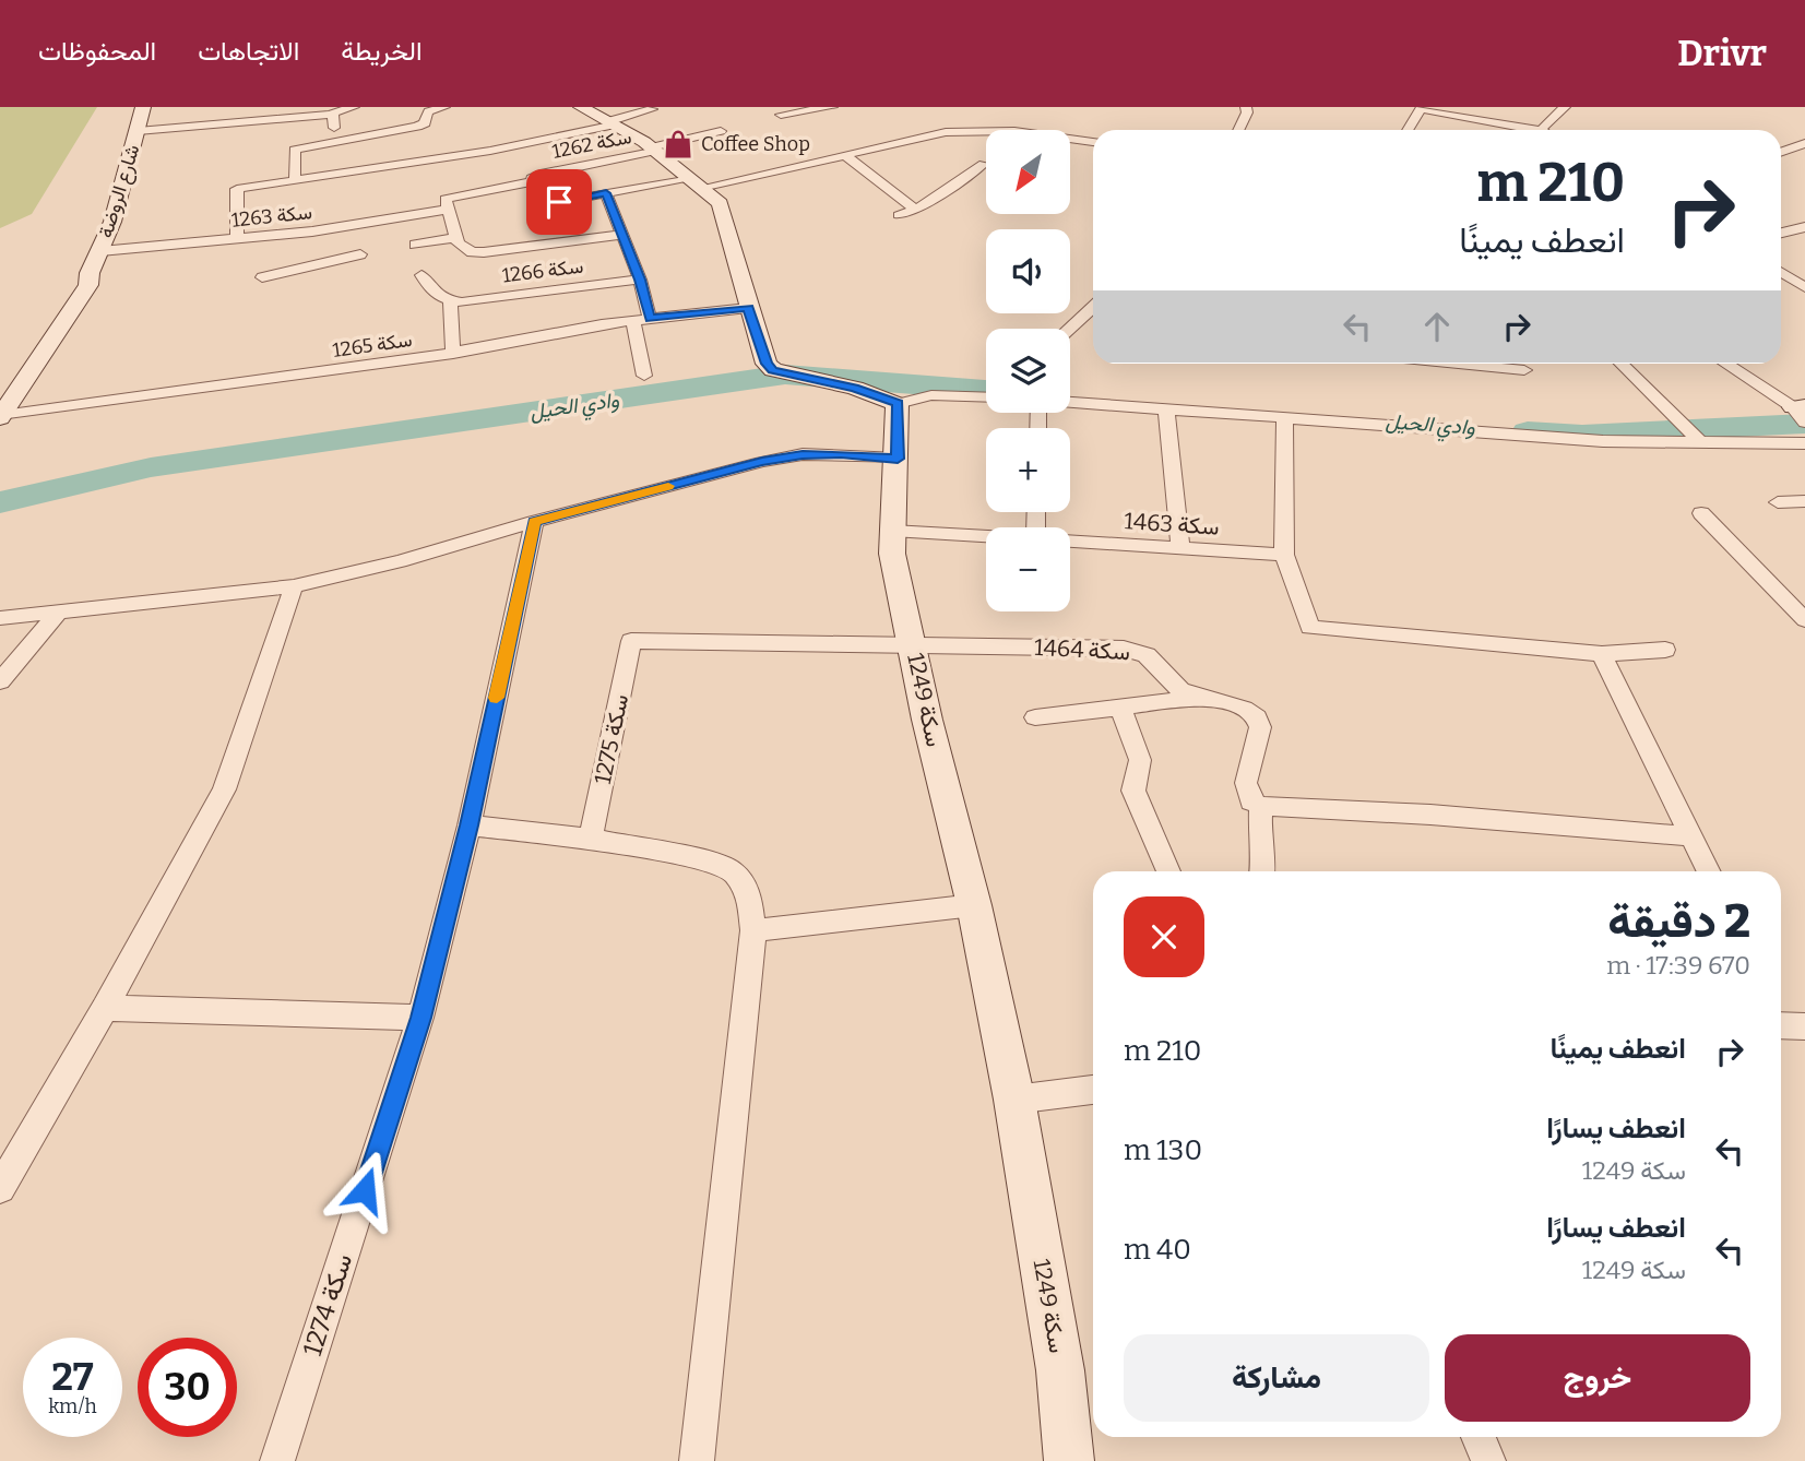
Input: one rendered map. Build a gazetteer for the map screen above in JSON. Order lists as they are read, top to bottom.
{
  "streets": {
    "street": [
      "سكة 1262",
      "شارع الروضة",
      "سكة 1263",
      "سكة 1266",
      "سكة 1265",
      "سكة 1463",
      "سكة 1464",
      "سكة 1249",
      "سكة 1275",
      "سكة 1274"
    ]
  },
  "crossings": [
    ["شارع الروضة", "سكة 1263"],
    ["شارع الروضة", "سكة 1265"],
    ["سكة 1463", "سكة 1249"],
    ["سكة 1464", "سكة 1249"],
    ["سكة 1464", "سكة 1275"]
  ],
  "water": ["وادي الحيل"],
  "places": {
    "shop": ["Coffee Shop"]
  },
  "north": "bottom left",
  "page": {
    "header": "Drivr",
    "nav": ["الخريطة", "الاتجاهات", "المحفوظات"],
    "map_buttons": ["+", "−"],
    "turn": ["210 m", "انعطف يمينًا"],
    "heading": ["2 دقيقة", "670 m · 17:39"],
    "list": [
      {
        "name": "انعطف يمينًا",
        "value": "210 m"
      },
      {
        "name": "انعطف يسارًا",
        "note": "سكة 1249",
        "value": "130 m"
      },
      {
        "name": "انعطف يسارًا",
        "note": "سكة 1249",
        "value": "40 m"
      }
    ],
    "buttons": ["خروج", "مشاركة"],
    "speed": "27 km/h",
    "limit": "30"
  }
}
